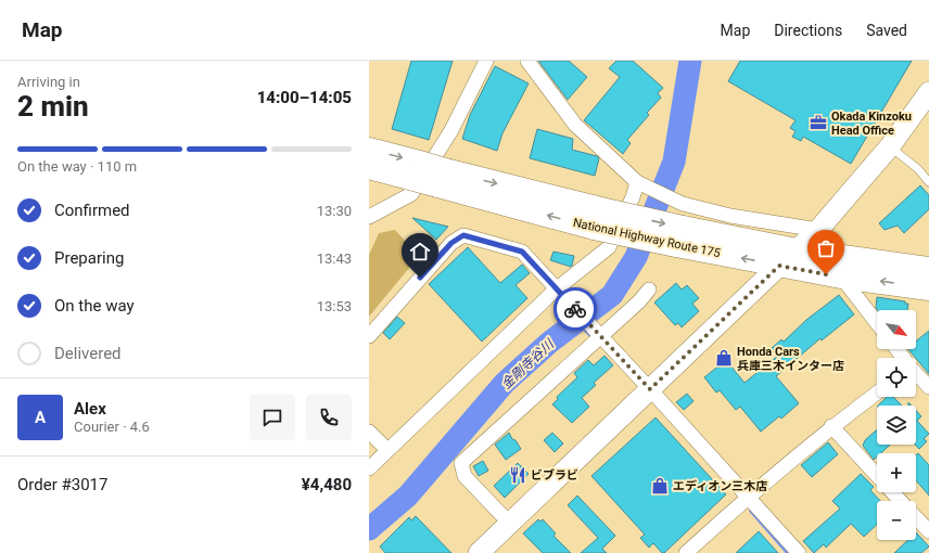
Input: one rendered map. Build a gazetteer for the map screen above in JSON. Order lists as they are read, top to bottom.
{
  "streets": {
    "highway": ["National Highway Route 175"]
  },
  "water": ["金剛寺谷川"],
  "places": {
    "office": ["Okada Kinzoku Head Office"],
    "shop": ["Honda Cars 兵庫三木インター店", "エディオン三木店"],
    "restaurant": ["ビブラビ"]
  },
  "north": "bottom right",
  "page": {
    "header": "Map",
    "nav": ["Map", "Directions", "Saved"],
    "heading": ["2 min", "Arriving in", "14:00–14:05"],
    "panel": [
      "Alex",
      "Courier · 4.6",
      "Order #3017",
      "¥4,480"
    ],
    "bar": "On the way · 110 m",
    "list": [
      ["Confirmed", "13:30"],
      ["Preparing", "13:43"],
      ["On the way", "13:53"],
      "Delivered"
    ],
    "map_buttons": ["+", "−"],
    "round": "A"
  }
}
